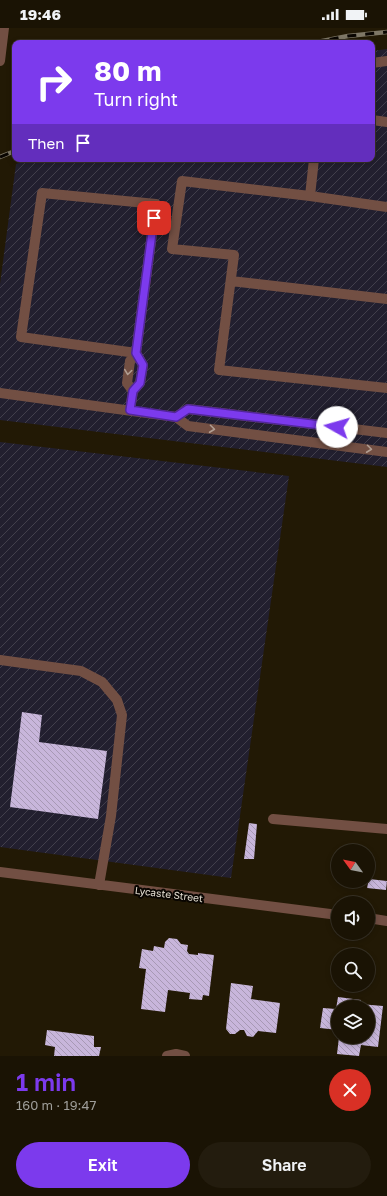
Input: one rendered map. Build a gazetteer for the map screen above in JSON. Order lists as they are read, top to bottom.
{
  "streets": {
    "street": ["Lycaste Street"]
  },
  "north": "top left",
  "page": {
    "status": "19:46",
    "turn": ["80 m", "Turn right"],
    "then": "Then",
    "heading": ["1 min", "160 m · 19:47"],
    "buttons": ["Exit", "Share"]
  }
}
